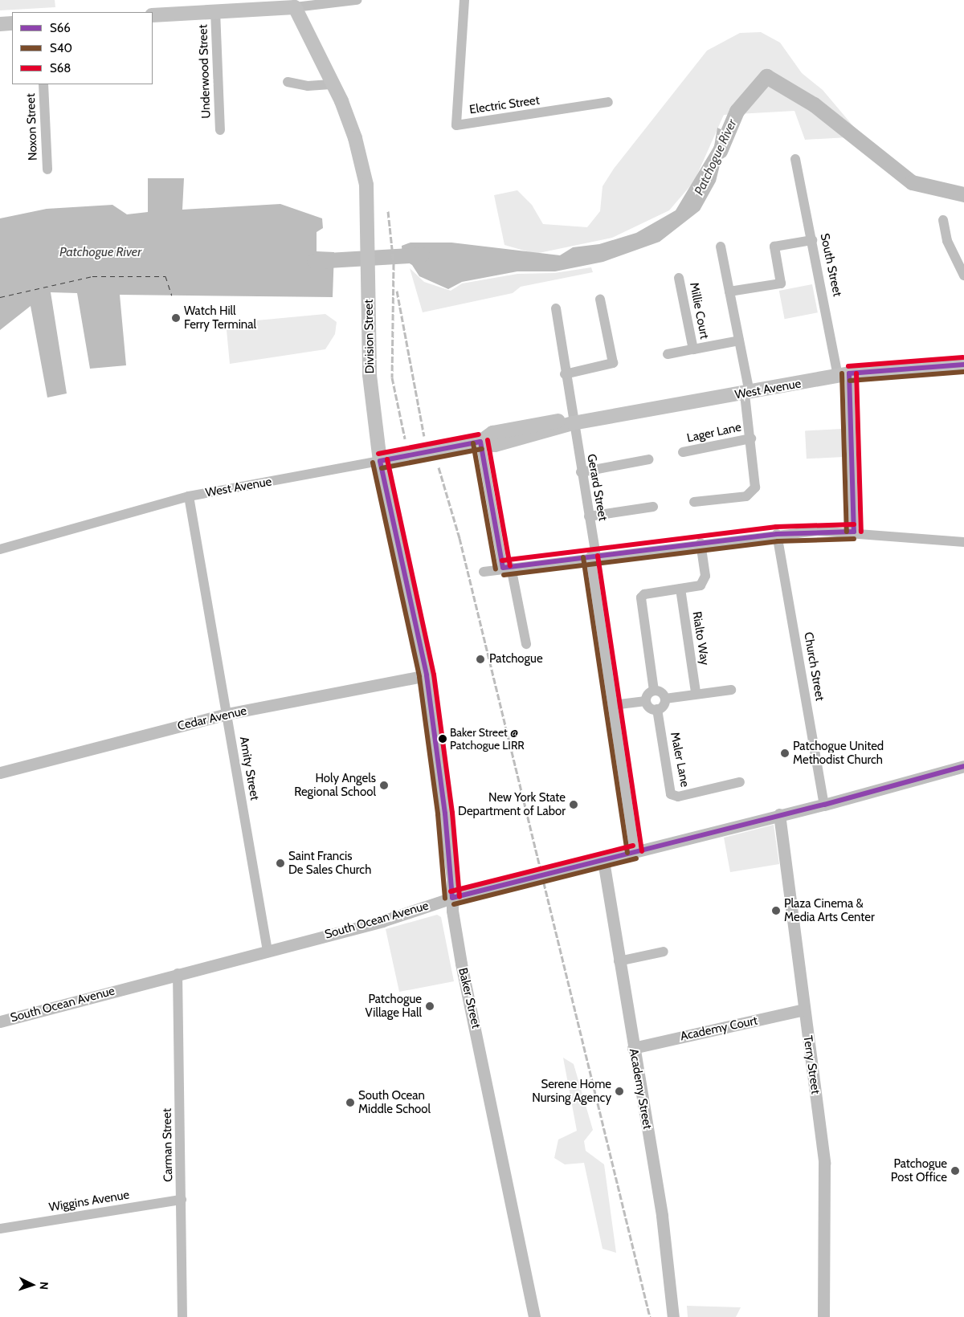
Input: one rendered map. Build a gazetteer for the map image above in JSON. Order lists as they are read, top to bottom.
{
  "streets": {
    "main road": ["Division Street", "West Avenue"],
    "street": [
      "Underwood Street",
      "Electric Street",
      "Noxon Street",
      "South Street",
      "Millie Court",
      "Lager Lane",
      "Gerard Street",
      "Rialto Way",
      "Church Street",
      "Cedar Avenue",
      "Maler Lane",
      "Amity Street",
      "South Ocean Avenue",
      "Baker Street",
      "Academy Court",
      "Terry Street",
      "Academy Street",
      "Carman Street",
      "Wiggins Avenue"
    ]
  },
  "crossings": [
    ["South Street", "West Avenue"],
    ["Division Street", "West Avenue"],
    ["Division Street", "Cedar Avenue"],
    ["Division Street", "Baker Street"],
    ["West Avenue", "Lager Lane"],
    ["West Avenue", "Gerard Street"],
    ["West Avenue", "Amity Street"],
    ["Gerard Street", "South Ocean Avenue"],
    ["Church Street", "South Ocean Avenue"],
    ["Cedar Avenue", "Amity Street"],
    ["Cedar Avenue", "Baker Street"],
    ["Amity Street", "South Ocean Avenue"],
    ["South Ocean Avenue", "Baker Street"],
    ["South Ocean Avenue", "Terry Street"],
    ["South Ocean Avenue", "Academy Street"],
    ["South Ocean Avenue", "Carman Street"],
    ["Academy Court", "Terry Street"],
    ["Academy Court", "Academy Street"],
    ["Carman Street", "Wiggins Avenue"]
  ],
  "water": ["Patchogue River"],
  "places": [
    "Watch Hill Ferry Terminal",
    "Patchogue",
    "Baker Street @ Patchogue LIRR",
    "Patchogue United Methodist Church",
    "Holy Angels Regional School",
    "New York State Department of Labor",
    "Saint Francis De Sales Church",
    "Plaza Cinema & Media Arts Center",
    "Patchogue Village Hall",
    "Serene Home Nursing Agency",
    "South Ocean Middle School",
    "Patchogue Post Office"
  ],
  "lines": ["transit line S68", "transit line S66", "transit line S40"],
  "legend": ["S66", "S40", "S68"],
  "north": "right"
}
